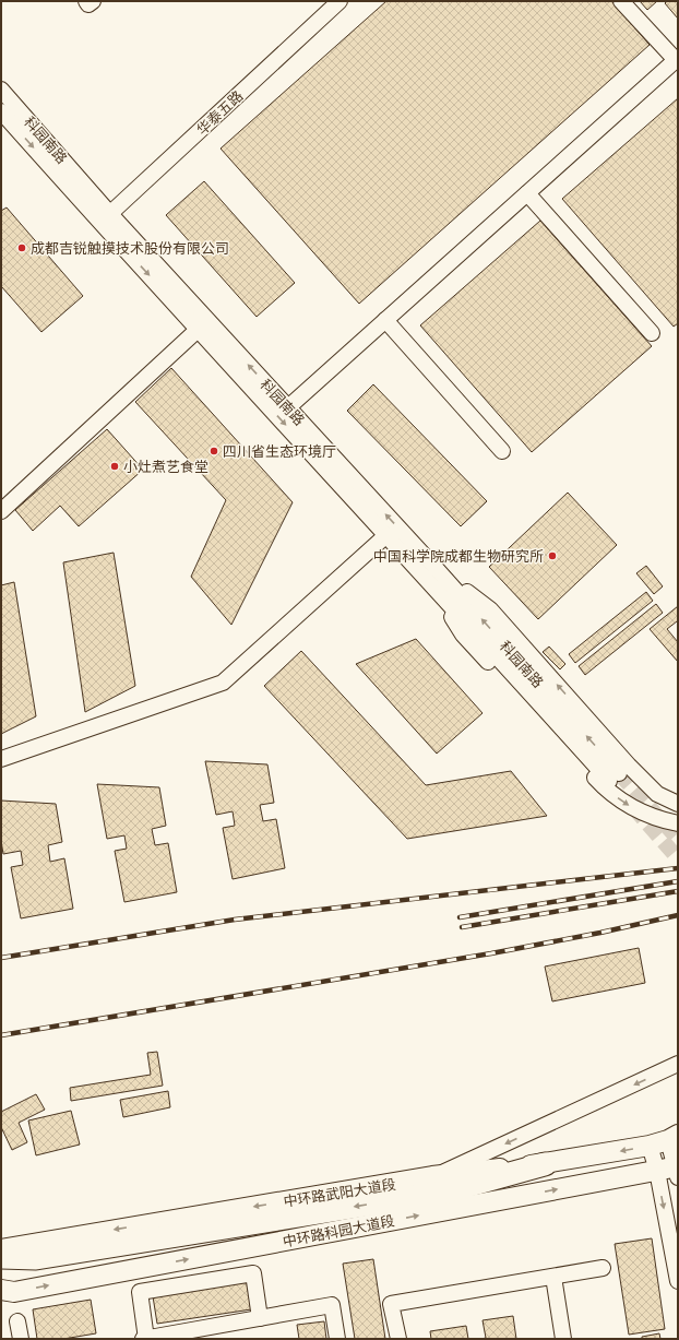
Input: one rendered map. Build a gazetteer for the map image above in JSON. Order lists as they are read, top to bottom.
{
  "streets": {
    "main road": ["中环路武阳大道段", "中环路科园大道段"],
    "street": ["华泰五路", "科园南路"]
  },
  "crossings": [
    ["华泰五路", "科园南路"]
  ],
  "one_way": ["中环路武阳大道段", "中环路科园大道段"],
  "places": [
    "成都吉锐触摸技术股份有限公司",
    "四川省生态环境厅",
    "小灶煮艺食堂",
    "中国科学院成都生物研究所"
  ]
}
